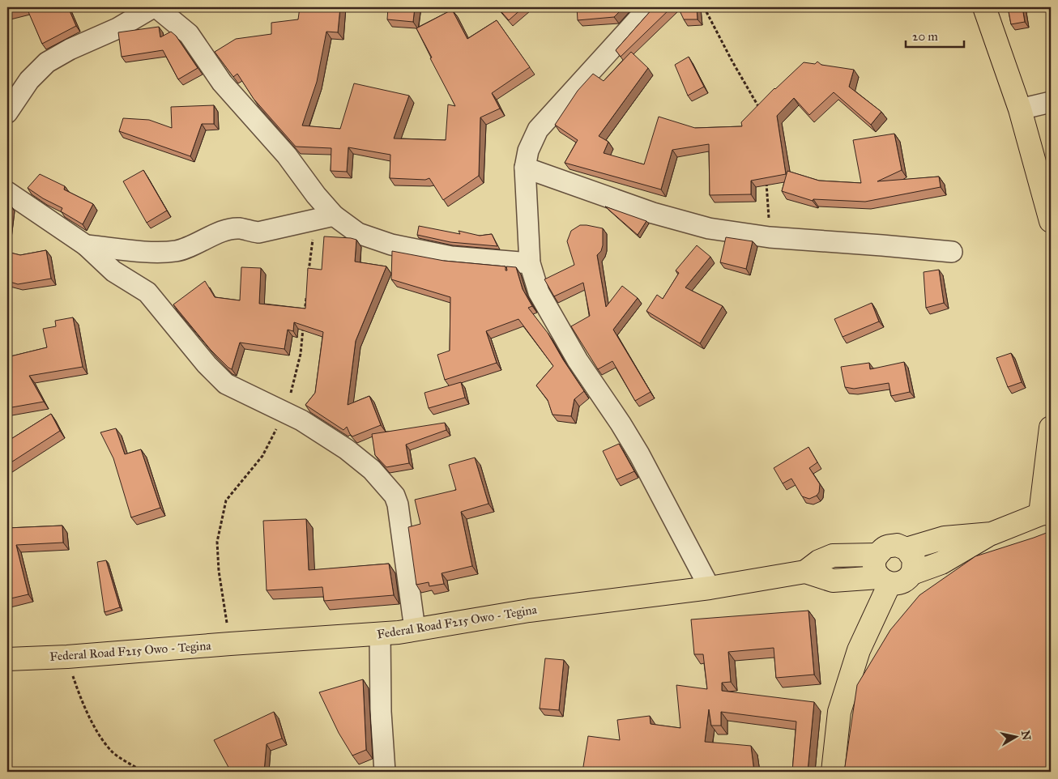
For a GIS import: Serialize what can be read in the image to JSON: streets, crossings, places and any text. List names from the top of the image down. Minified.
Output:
{"streets":{"main road":["Federal Road F215 Owo - Tegina"]},"scale_bar":"20 m","north":"right"}
